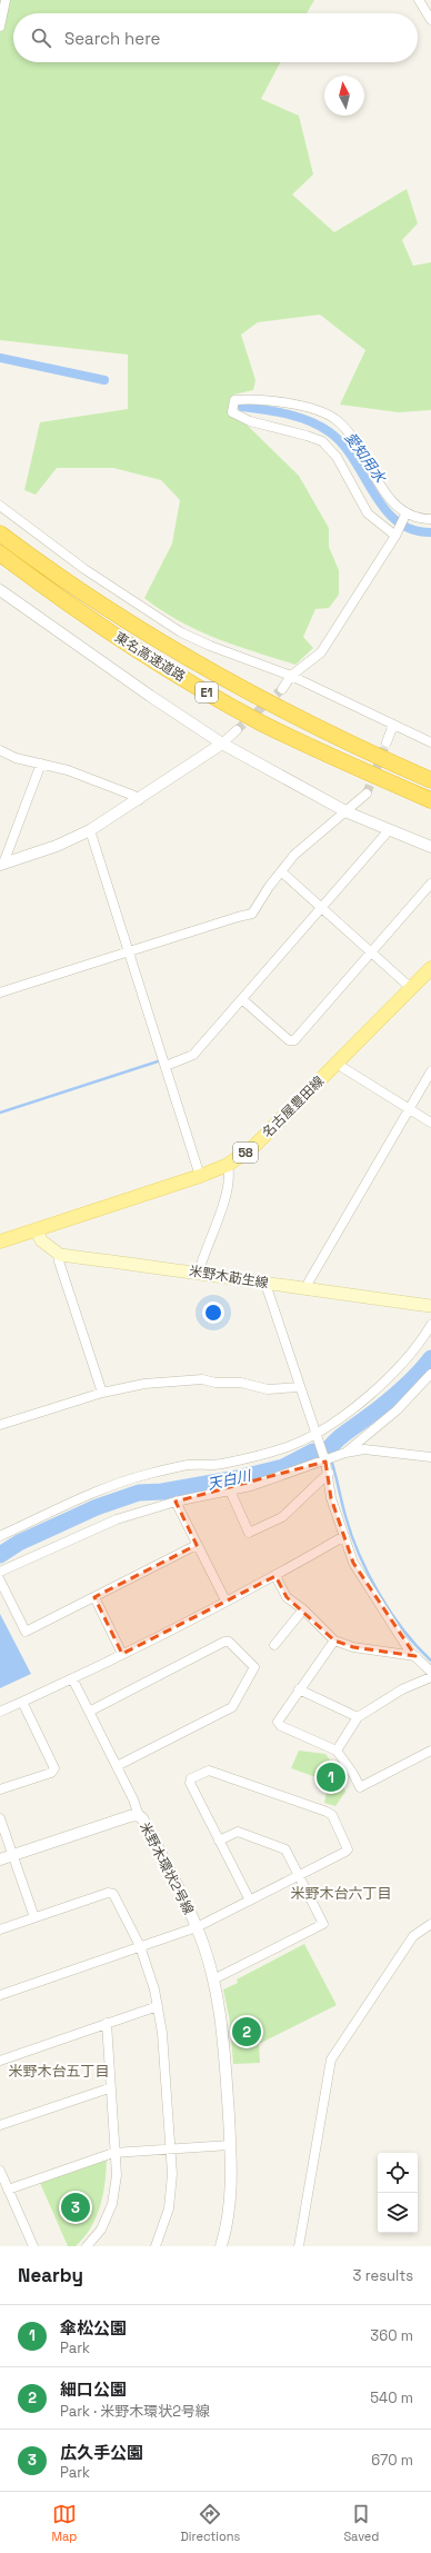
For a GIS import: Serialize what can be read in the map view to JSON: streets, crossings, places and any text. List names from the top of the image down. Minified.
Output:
{"streets":{"highway":["東名高速道路","E1"],"main road":["名古屋豊田線","58","米野木莇生線"],"street":["米野木環状2号線"]},"districts":["米野木台六丁目","米野木台五丁目"],"water":["愛知用水","天白川"],"north":"top","page":{"search":"Search here","pins":["1","2","3"],"heading":["Nearby","3 results"],"list":[{"mark":"1","name":"傘松公園","note":"Park","value":"360 m"},{"mark":"2","name":"細口公園","note":"Park · 米野木環状2号線","value":"540 m"},{"mark":"3","name":"広久手公園","note":"Park","value":"670 m"}],"nav":["Map","Directions","Saved"]}}
